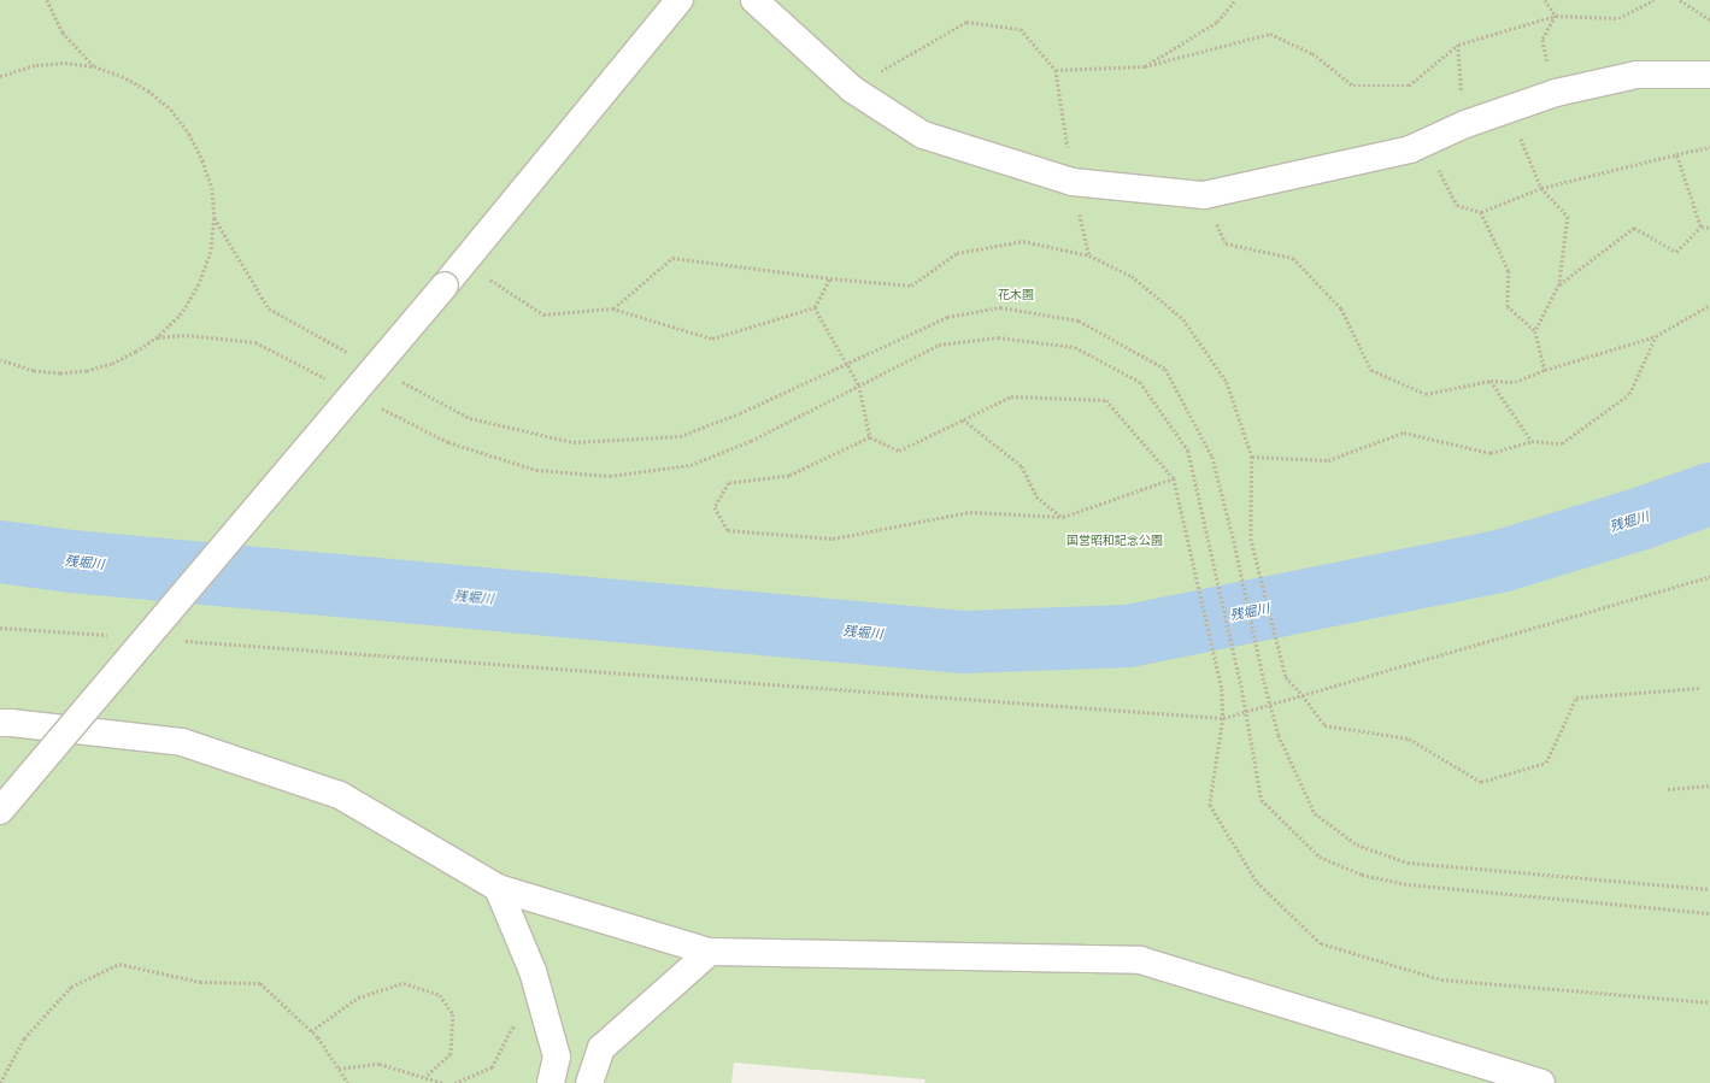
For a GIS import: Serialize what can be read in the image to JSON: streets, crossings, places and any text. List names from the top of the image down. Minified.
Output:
{"water":["残堀川"],"parks":["花木園","国営昭和記念公園"]}
